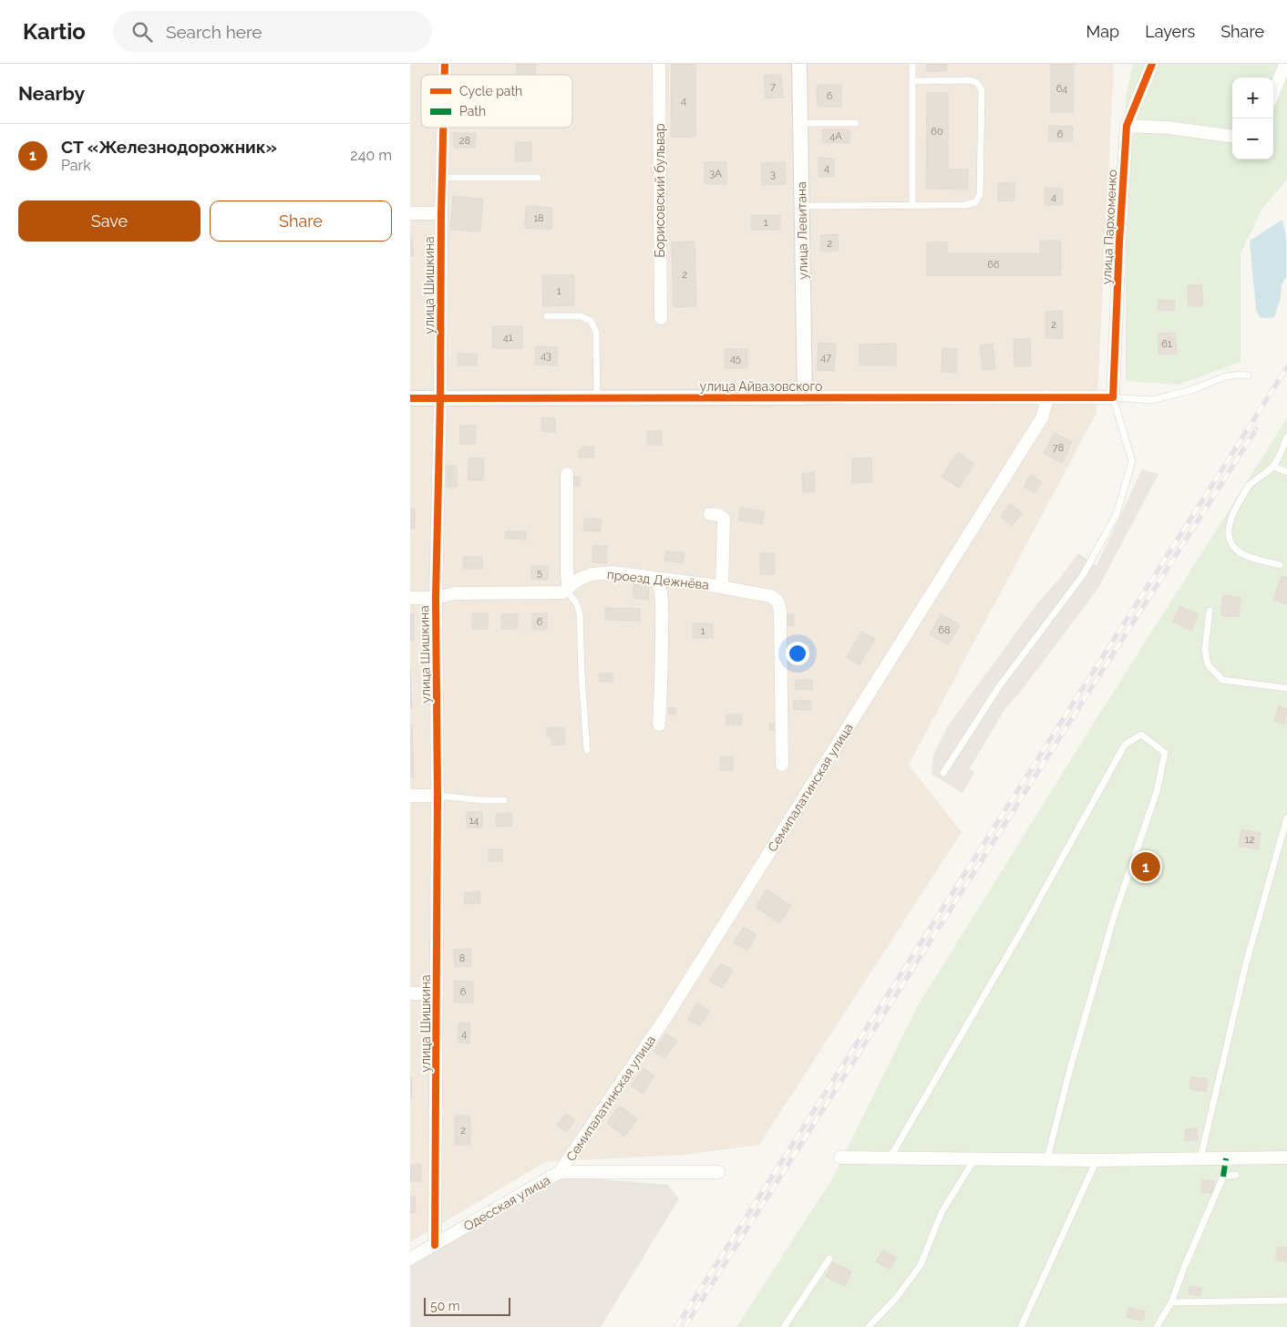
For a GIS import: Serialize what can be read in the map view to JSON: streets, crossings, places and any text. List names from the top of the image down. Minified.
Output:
{"streets":{"street":["Борисовский бульвар","улица Пархоменко","улица Левитана","улица Шишкина","улица Айвазовского","проезд Дежнёва","Семипалатинская улица","Одесская улица"]},"crossings":[["улица Пархоменко","улица Айвазовского"],["улица Левитана","улица Айвазовского"],["улица Шишкина","улица Айвазовского"],["улица Шишкина","проезд Дежнёва"],["улица Шишкина","Одесская улица"],["улица Айвазовского","Семипалатинская улица"],["Семипалатинская улица","Одесская улица"]],"house_numbers":["7","64","6","4","60","6","4А","28","4","3А","3","4","18","1","2","66","2","1","2","41","61","43","47","45","78","5","6","68","1","14","12","8","6","4","2"],"legend":["Cycle path","Path"],"scale_bar":"50 m","page":{"header":"Kartio","search":"Search here","nav":["Map","Layers","Share"],"heading":"Nearby","map_buttons":["+","−"],"list":[{"mark":"1","name":"СТ «Железнодорожник»","note":"Park","value":"240 m"}],"buttons":["Save","Share"],"pins":"1","scale":"50 m"}}
